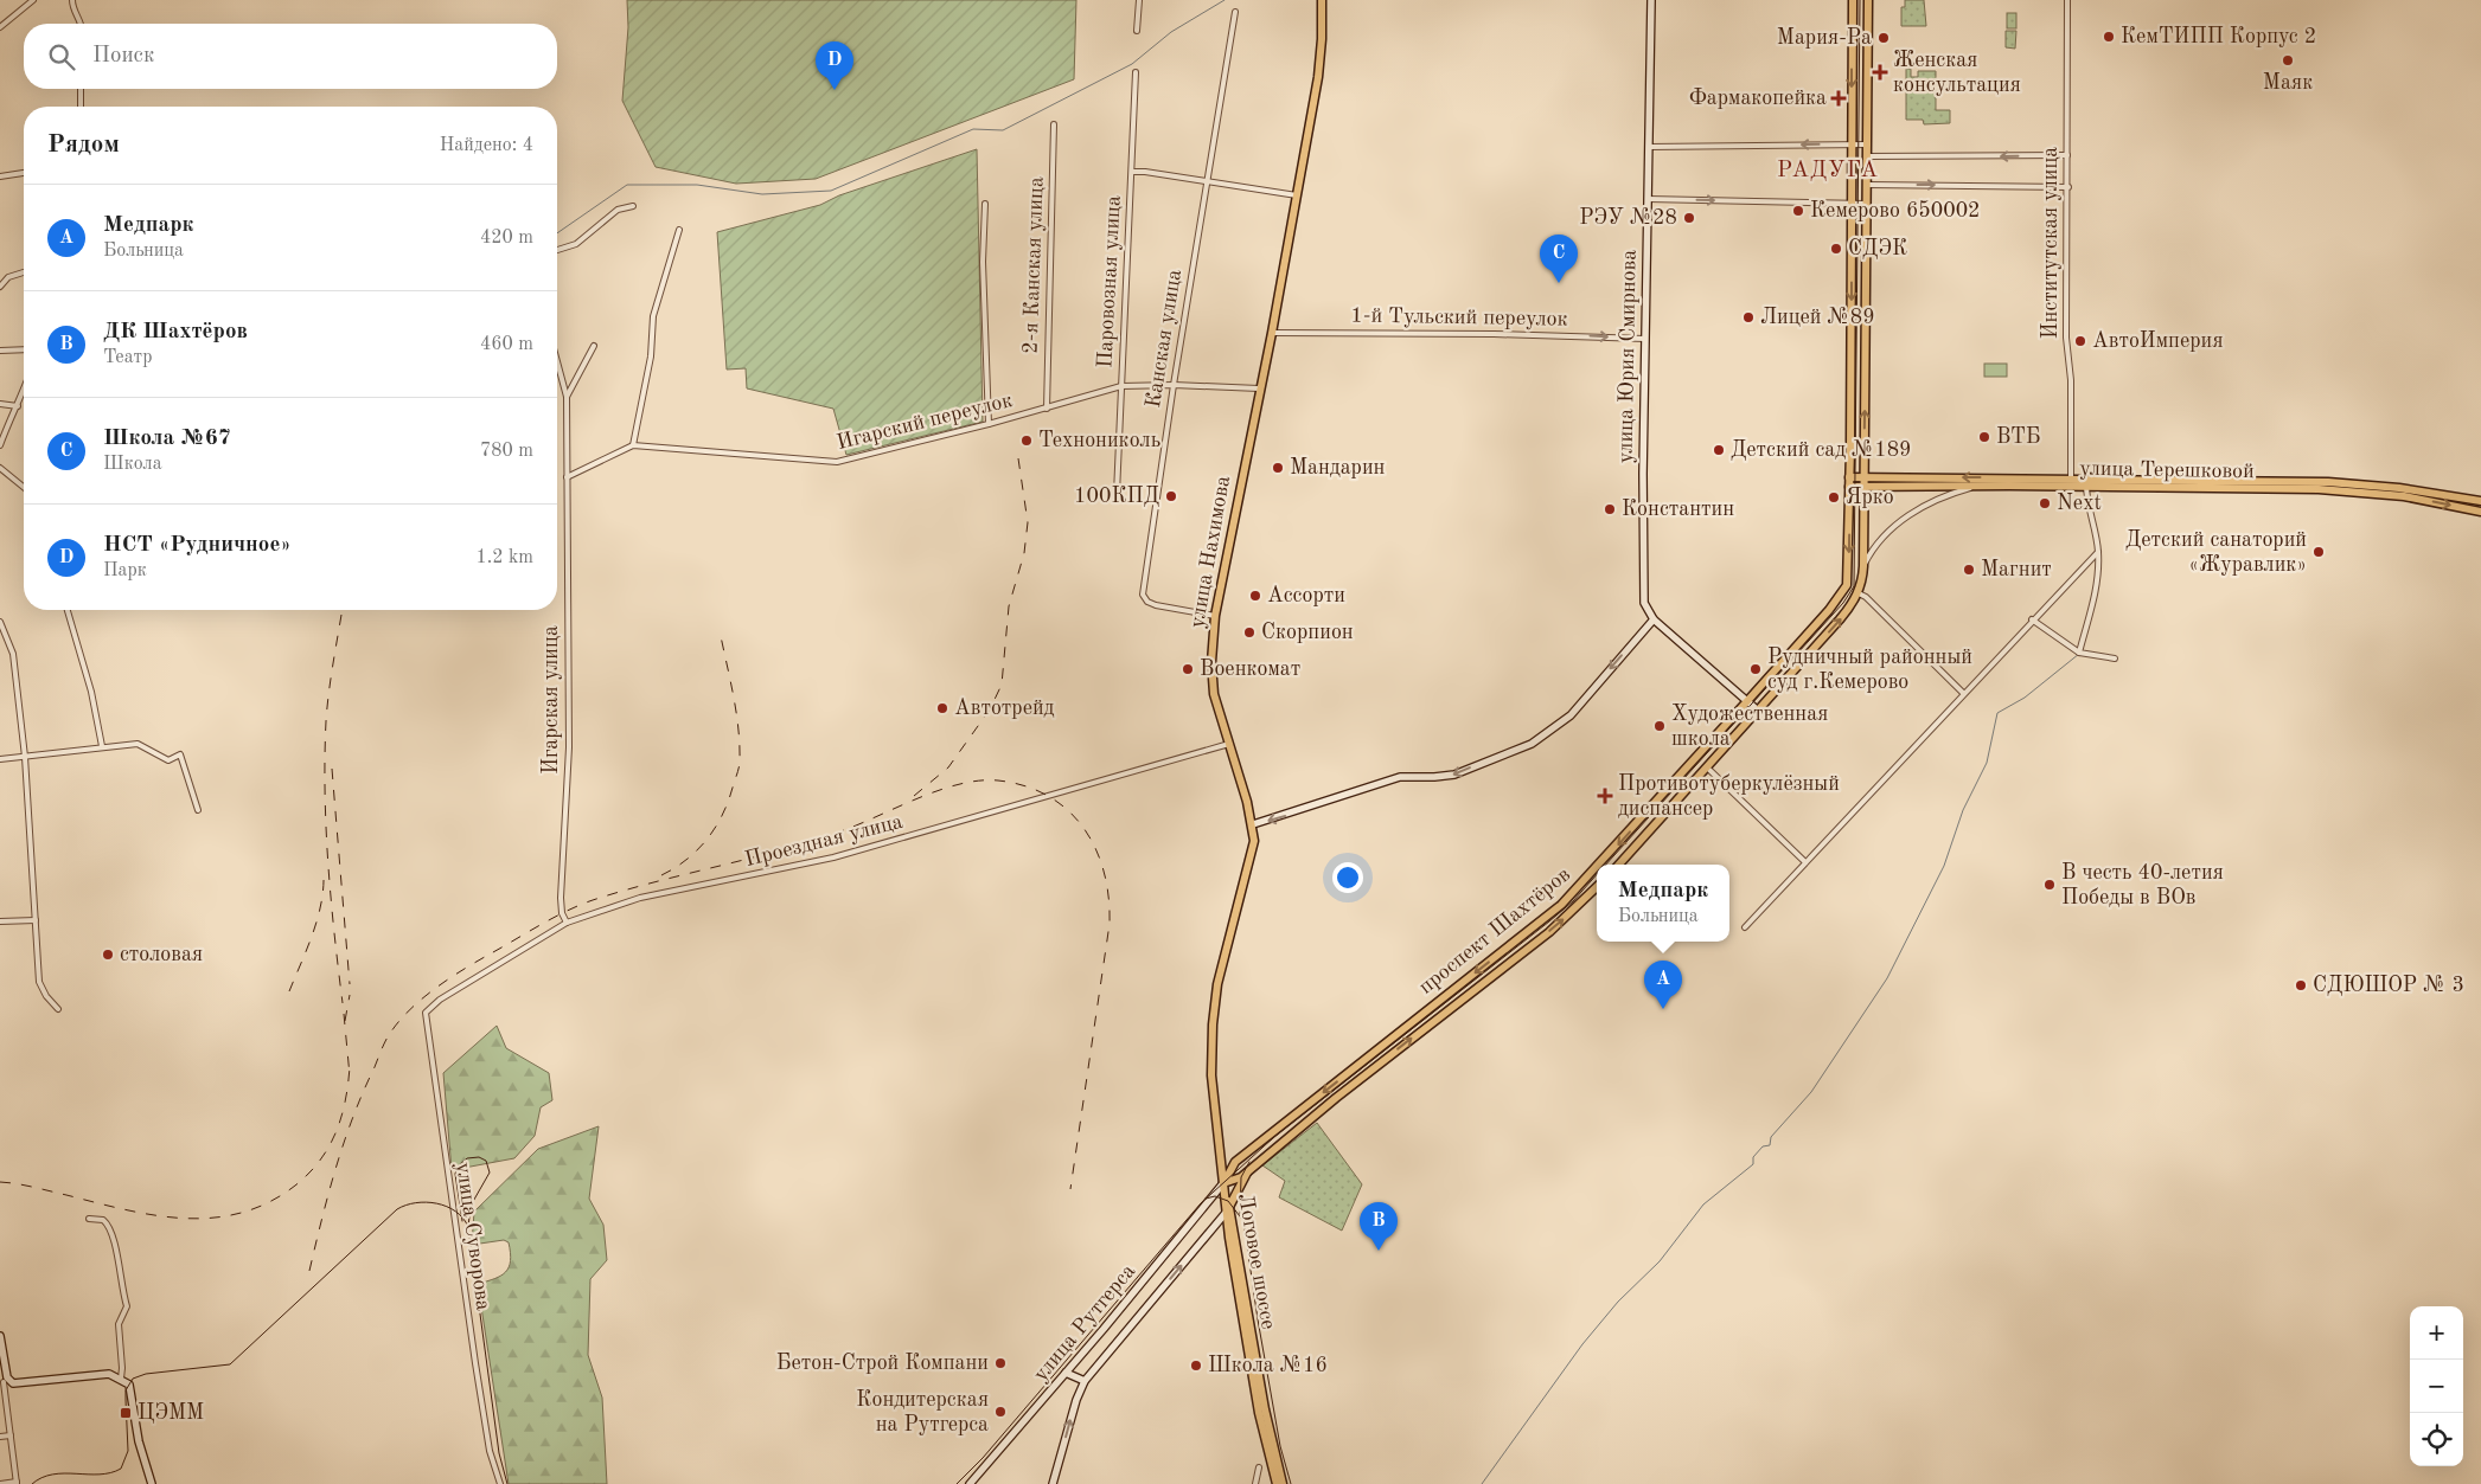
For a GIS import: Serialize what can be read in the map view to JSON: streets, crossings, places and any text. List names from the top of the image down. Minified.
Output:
{"streets":{"main road":["улица Терешковой","улица Нахимова","проспект Шахтёров","Логовое шоссе"],"street":["Институтская улица","2-я Канская улица","Паровозная улица","1-й Тульский переулок","Канская улица","улица Юрия Смирнова","Игарский переулок","Игарская улица","Проездная улица","улица Суворова","улица Рутгерса"]},"crossings":[["Институтская улица","улица Терешковой"],["2-я Канская улица","Игарский переулок"],["Паровозная улица","Игарский переулок"],["1-й Тульский переулок","улица Юрия Смирнова"],["1-й Тульский переулок","улица Нахимова"],["Канская улица","Игарский переулок"],["Канская улица","улица Нахимова"],["Игарский переулок","улица Нахимова"],["улица Терешковой","проспект Шахтёров"],["улица Нахимова","Проездная улица"],["улица Нахимова","проспект Шахтёров"],["улица Нахимова","Логовое шоссе"],["улица Нахимова","улица Рутгерса"],["Игарская улица","Проездная улица"],["Проездная улица","улица Суворова"],["проспект Шахтёров","Логовое шоссе"],["проспект Шахтёров","улица Рутгерса"],["Логовое шоссе","улица Рутгерса"]],"one_way":["1-й Тульский переулок"],"districts":["РАДУГА"],"places":{"other":["КемТИПП Корпус 2","Мария-Ра","Маяк","Кемерово 650002","РЭУ №28","СДЭК","Лицей №89","АвтоИмперия","ВТБ","Технониколь","Детский сад №189","Мандарин","100КПД","Ярко","Next","Константин","Детский санаторий «Журавлик»","Магнит","Ассорти","Скорпион","Военкомат","Рудничный районный суд г.Кемерово","Автотрейд","Художественная школа","В честь 40-летия Победы в ВОв","столовая","СДЮШОР № 3","Бетон-Строй Компани","Школа №16","Кондитерская на Рутгерса"],"health":["Женская консультация","Фармакопейка","Противотуберкулёзный диспансер"],"transit":["ЦЭММ"]},"page":{"search":"Поиск","pins":["D","C","A","B"],"heading":["Рядом","Найдено: 4"],"list":[{"mark":"A","name":"Медпарк","note":"Больница","value":"420 m"},{"mark":"B","name":"ДК Шахтёров","note":"Театр","value":"460 m"},{"mark":"C","name":"Школа №67","note":"Школа","value":"780 m"},{"mark":"D","name":"НСТ «Рудничное»","note":"Парк","value":"1.2 km"}],"popup":["Медпарк","Больница"],"map_buttons":["+","−"]}}
